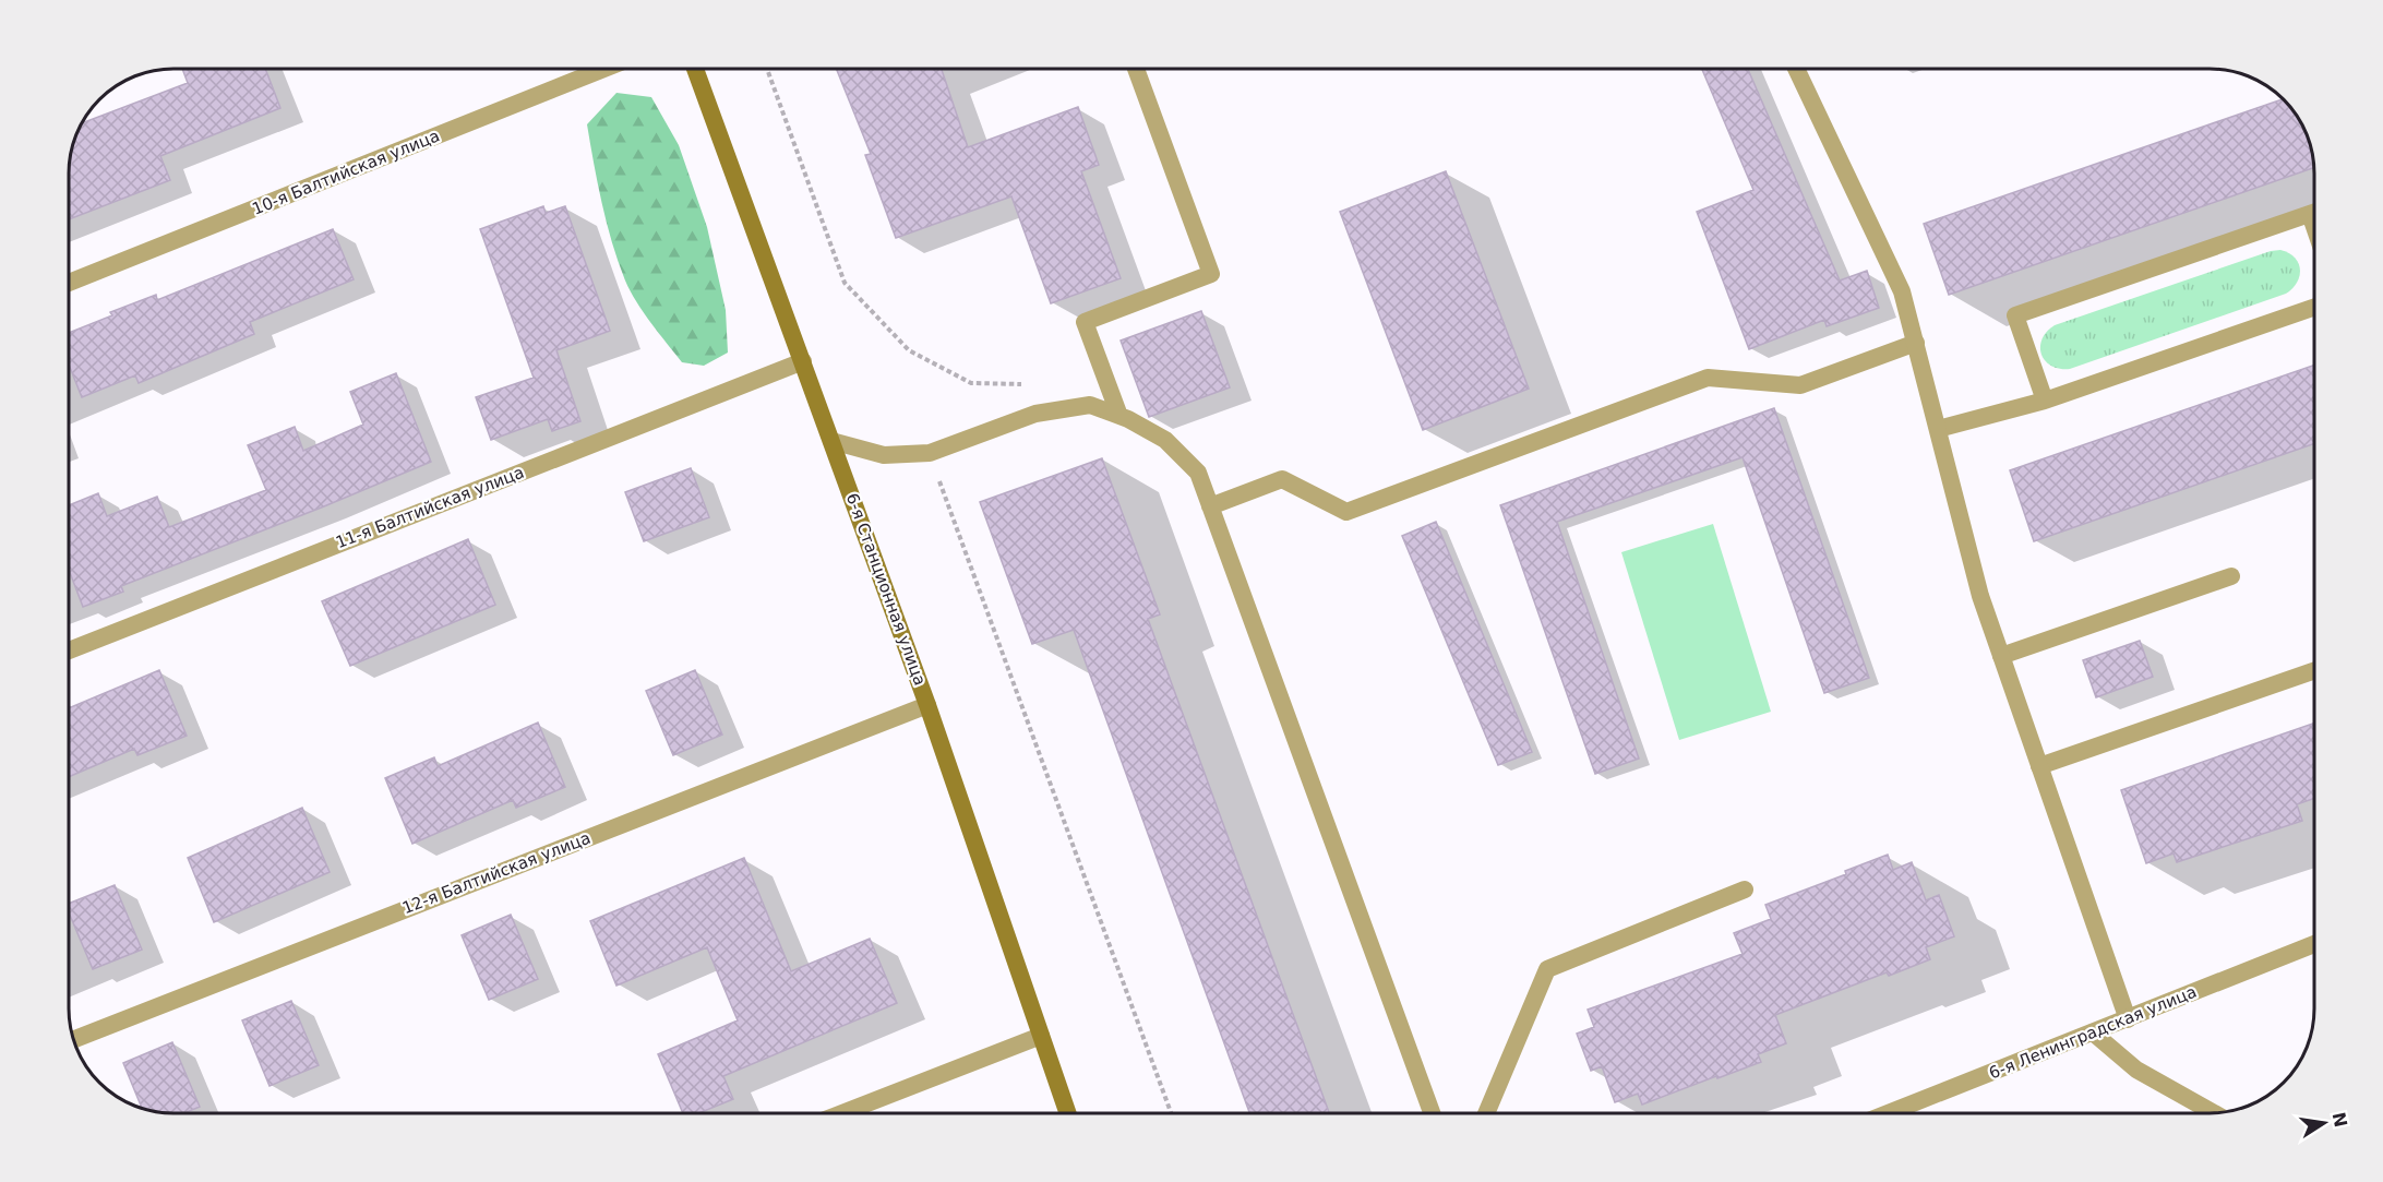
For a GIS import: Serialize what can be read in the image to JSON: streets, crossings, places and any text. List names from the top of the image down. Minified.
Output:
{"streets":{"main road":["6-я Станционная улица"],"street":["10-я Балтийская улица","11-я Балтийская улица","12-я Балтийская улица","6-я Ленинградская улица"]},"crossings":[["11-я Балтийская улица","6-я Станционная улица"],["6-я Станционная улица","12-я Балтийская улица"]],"north":"right"}
